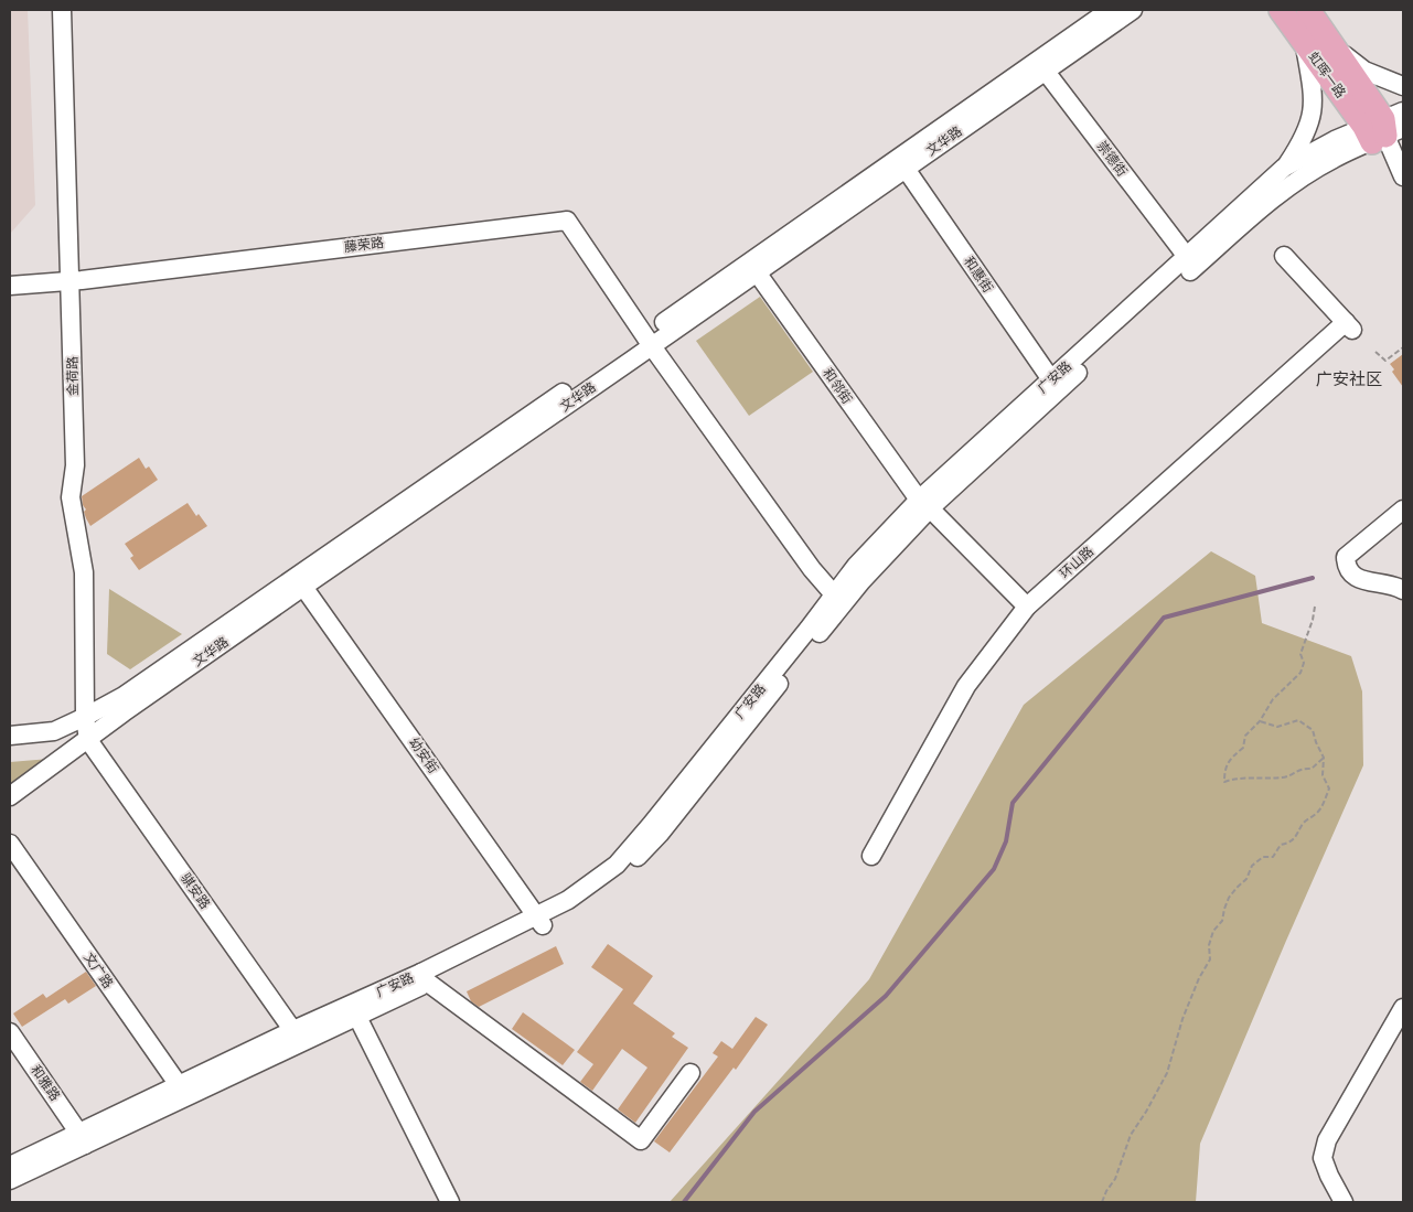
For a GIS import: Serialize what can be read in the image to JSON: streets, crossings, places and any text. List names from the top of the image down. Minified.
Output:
{"streets":{"main road":["虹晖一路"],"street":["文华路","崇德街","藤荣路","和惠街","金荷路","广安路","和邻街","环山路","幼安街","骐安路","文广路","和雅路"]},"crossings":[["虹晖一路","广安路"],["文华路","崇德街"],["文华路","藤荣路"],["文华路","和惠街"],["文华路","金荷路"],["文华路","和邻街"],["文华路","幼安街"],["文华路","骐安路"],["崇德街","广安路"],["藤荣路","金荷路"],["和惠街","广安路"],["金荷路","骐安路"],["广安路","和邻街"],["广安路","幼安街"],["广安路","骐安路"],["广安路","文广路"],["广安路","和雅路"],["和邻街","环山路"]],"districts":["广安社区"]}
